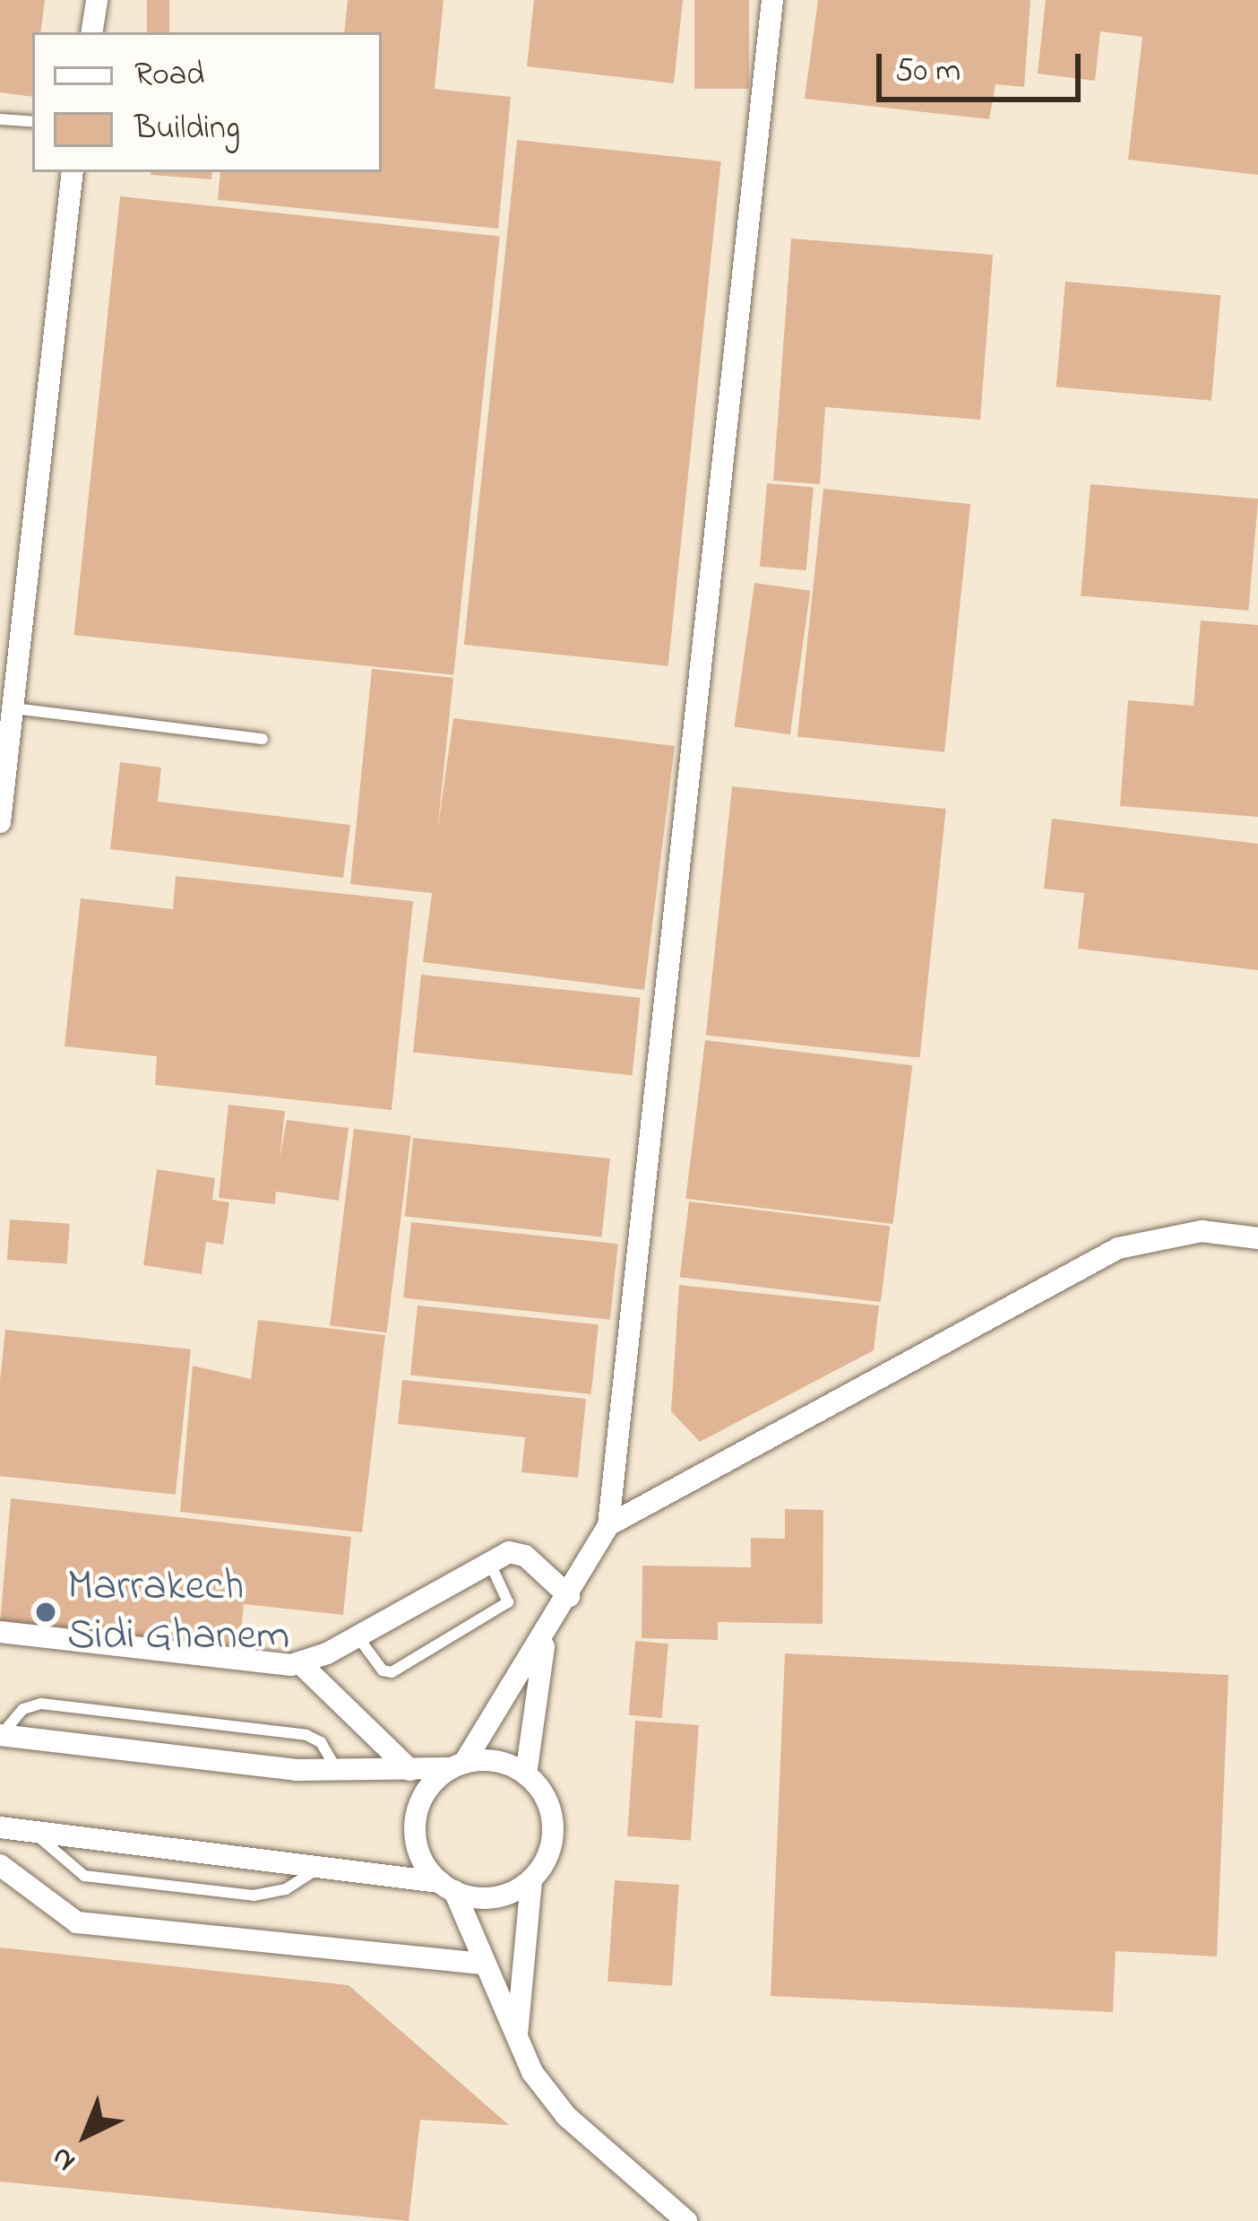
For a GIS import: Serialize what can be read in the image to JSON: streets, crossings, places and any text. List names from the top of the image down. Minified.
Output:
{"places":["Marrakech Sidi Ghanem"],"legend":["Road","Building"],"scale_bar":"50 m","north":"bottom left"}
